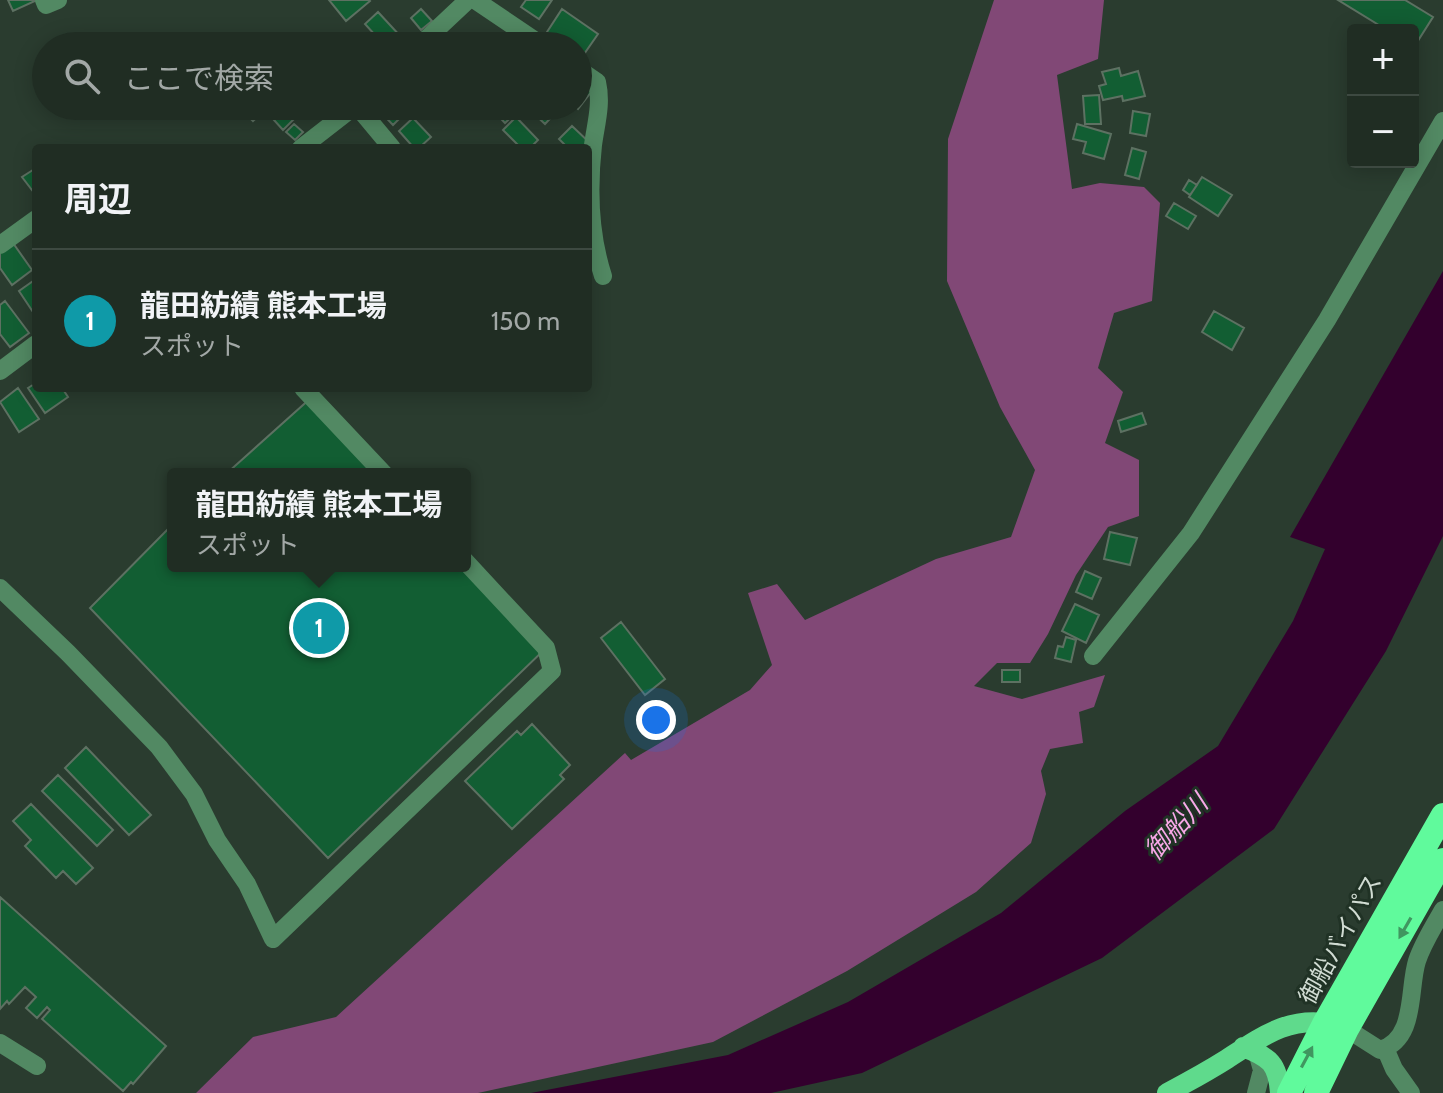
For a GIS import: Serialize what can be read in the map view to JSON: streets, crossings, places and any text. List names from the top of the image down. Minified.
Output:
{"streets":{"highway":["御船バイパス"]},"water":["御船川"],"page":{"map_buttons":["+","−"],"search":"ここで検索","heading":"周辺","list":[{"mark":"1","name":"龍田紡績 熊本工場","note":"スポット","value":"150 m"}],"popup":["龍田紡績 熊本工場","スポット"],"pins":"1"}}
